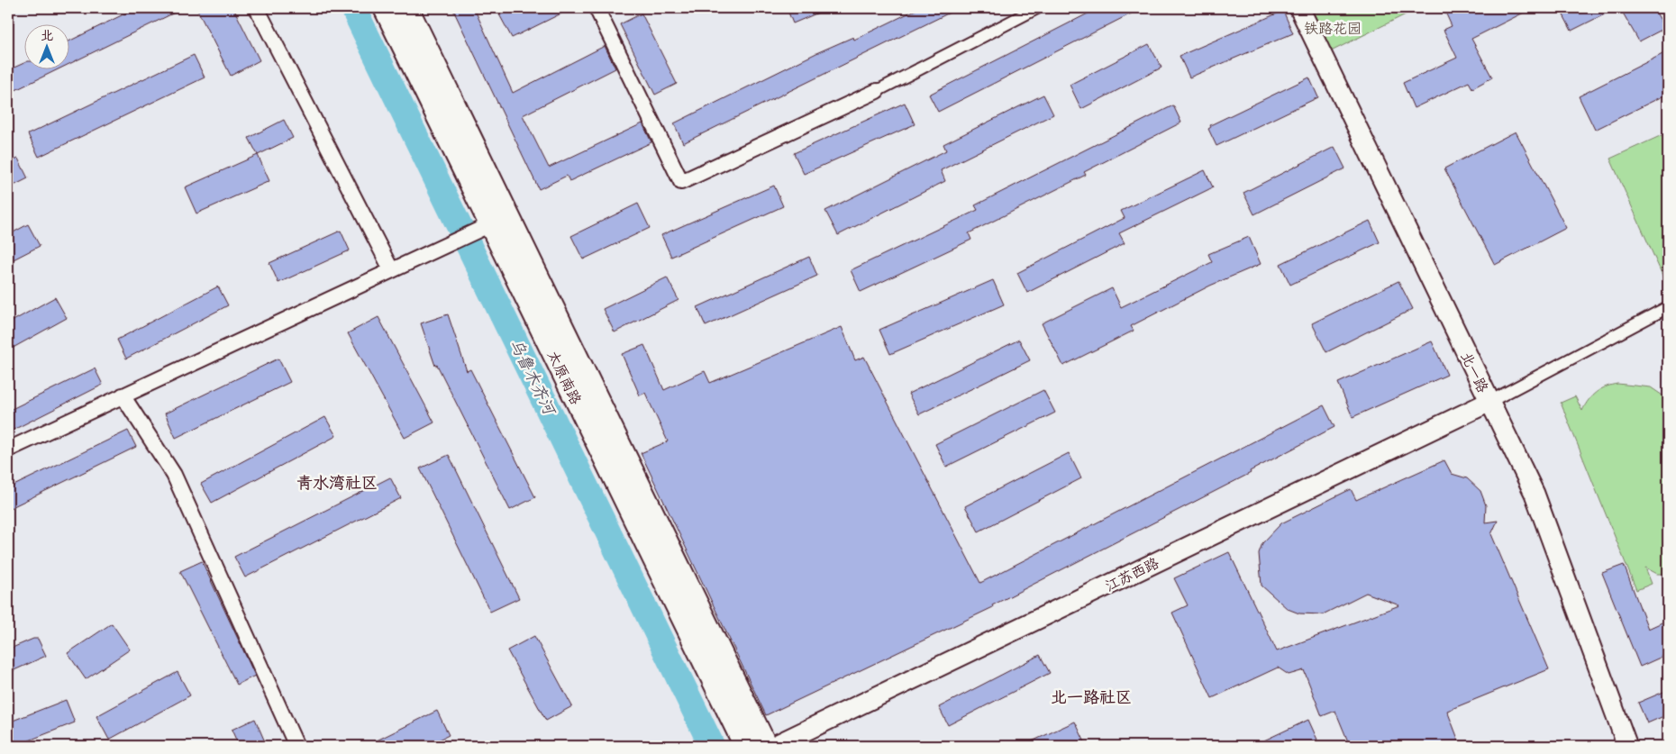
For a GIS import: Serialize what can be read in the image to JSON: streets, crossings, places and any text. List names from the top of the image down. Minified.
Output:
{"streets":{"main road":["太原南路"],"street":["北一路","江苏西路"]},"crossings":[["北一路","江苏西路"]],"districts":["青水湾社区","北一路社区"],"water":["乌鲁木齐河"],"parks":["铁路花园"],"north":"top"}
